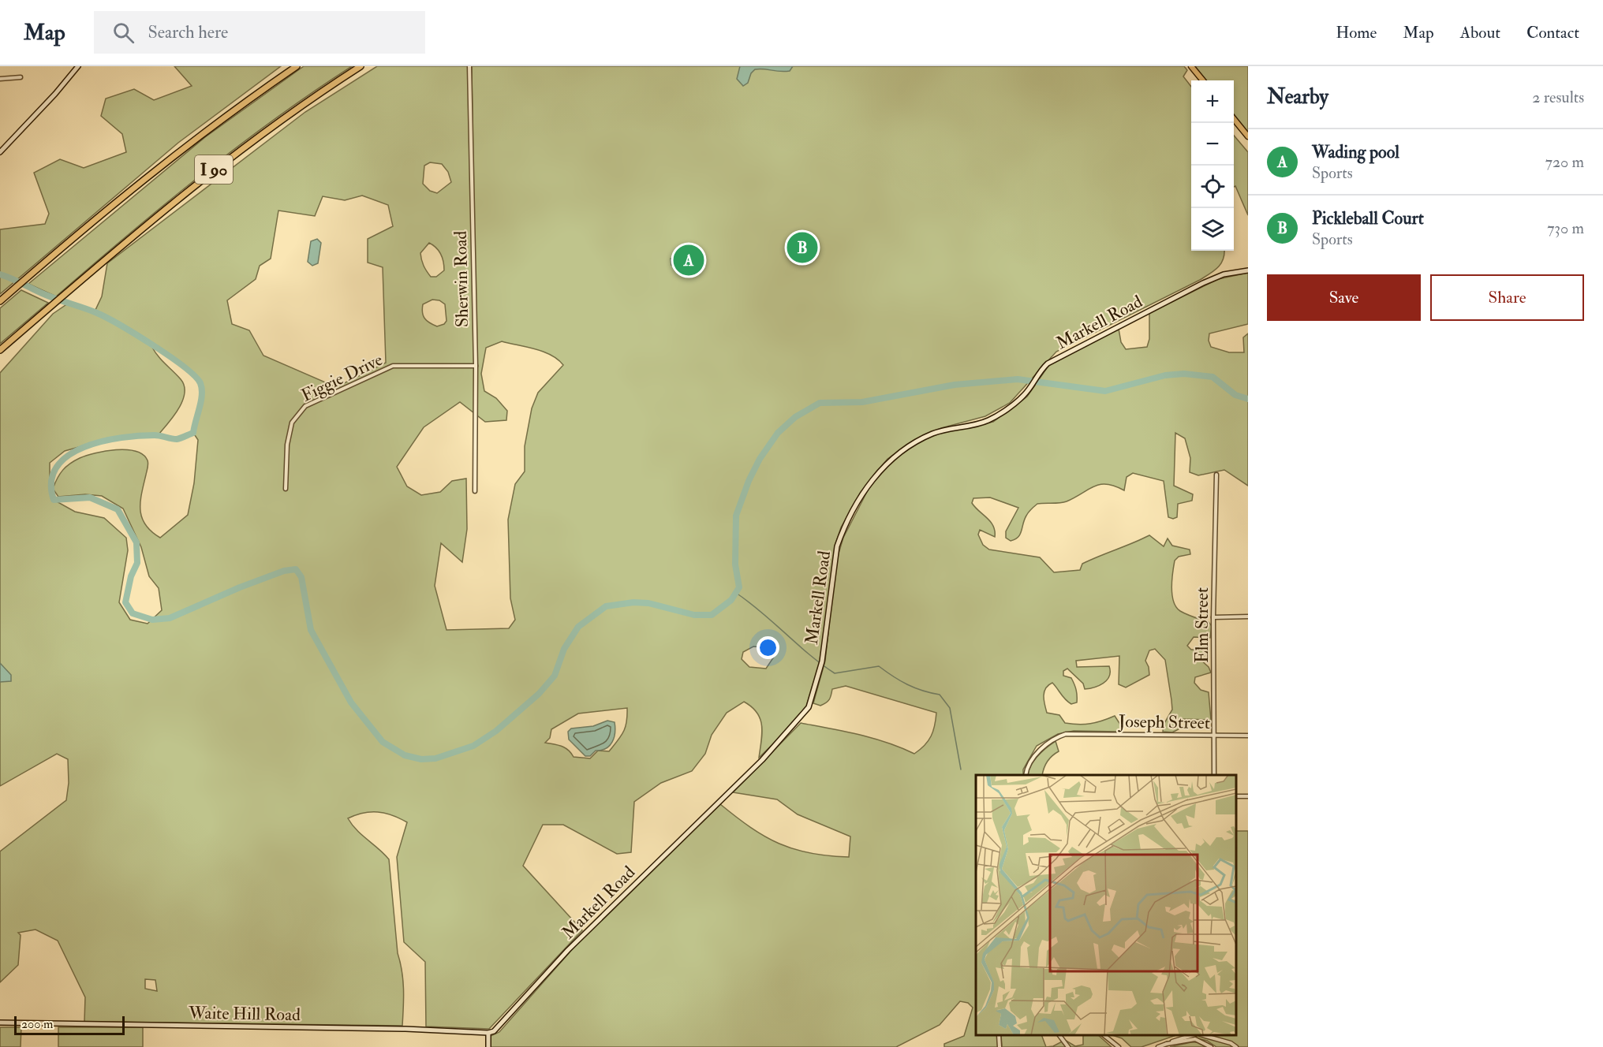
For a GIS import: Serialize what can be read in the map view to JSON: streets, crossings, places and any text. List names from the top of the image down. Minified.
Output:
{"streets":{"highway":["I 90"],"street":["Sherwin Road","Markell Road","Figgie Drive","Elm Street","Joseph Street","Waite Hill Road"]},"crossings":[["Sherwin Road","Figgie Drive"],["Markell Road","Waite Hill Road"],["Elm Street","Joseph Street"]],"scale_bar":"200 m","page":{"header":"Map","search":"Search here","nav":["Home","Map","About","Contact"],"heading":["Nearby","2 results"],"map_buttons":["+","−"],"list":[{"mark":"A","name":"Wading pool","note":"Sports","value":"720 m"},{"mark":"B","name":"Pickleball Court","note":"Sports","value":"730 m"}],"pins":["B","A"],"buttons":["Save","Share"],"scale":"200 m"}}
